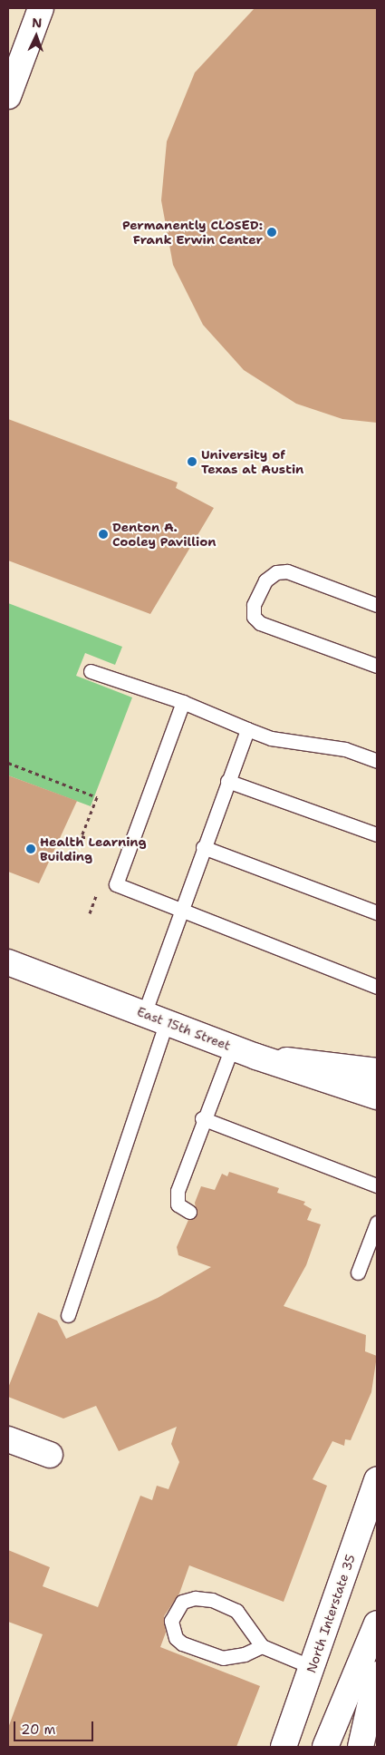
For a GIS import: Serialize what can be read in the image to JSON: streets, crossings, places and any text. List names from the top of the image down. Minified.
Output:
{"streets":{"main road":["East 15th Street","North Interstate 35"]},"places":["Permanently CLOSED: Frank Erwin Center","University of Texas at Austin","Denton A. Cooley Pavillion","Health Learning Building"],"scale_bar":"20 m","north":"top"}
